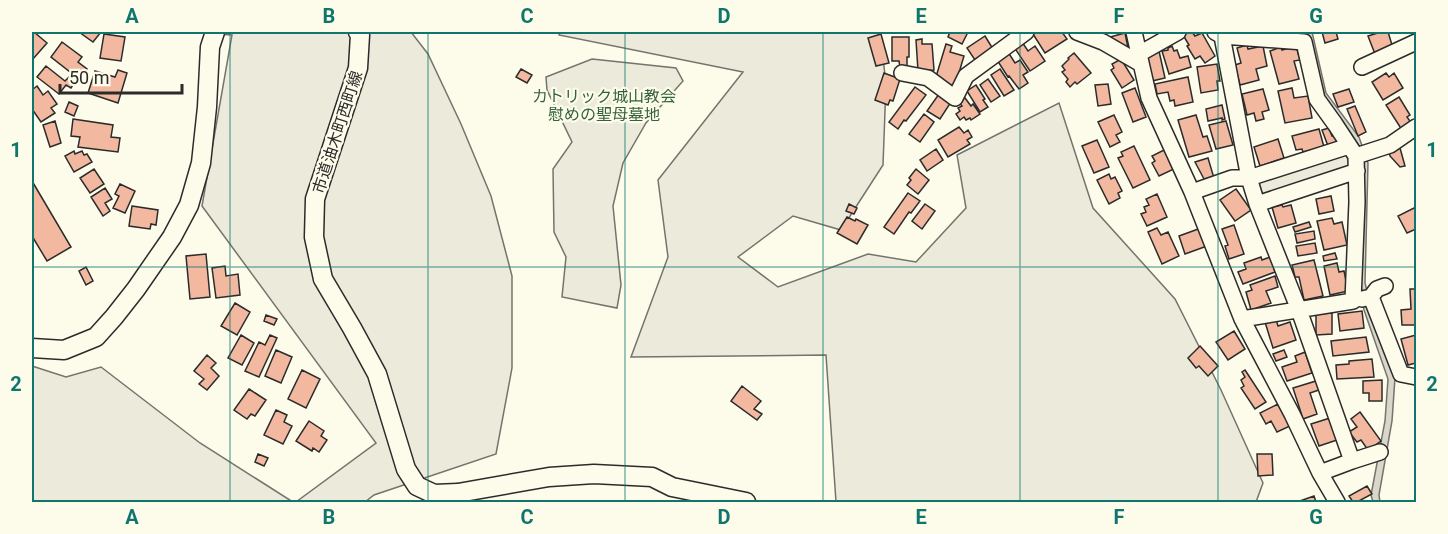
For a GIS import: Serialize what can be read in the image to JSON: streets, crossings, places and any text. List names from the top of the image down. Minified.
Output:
{"streets":{"street":["市道油木町西町線"]},"parks":["カトリック城山教会 慰めの聖母墓地"],"scale_bar":"50 m","grid":{"columns":["A","B","C","D","E","F","G"],"rows":["1","2"]}}
